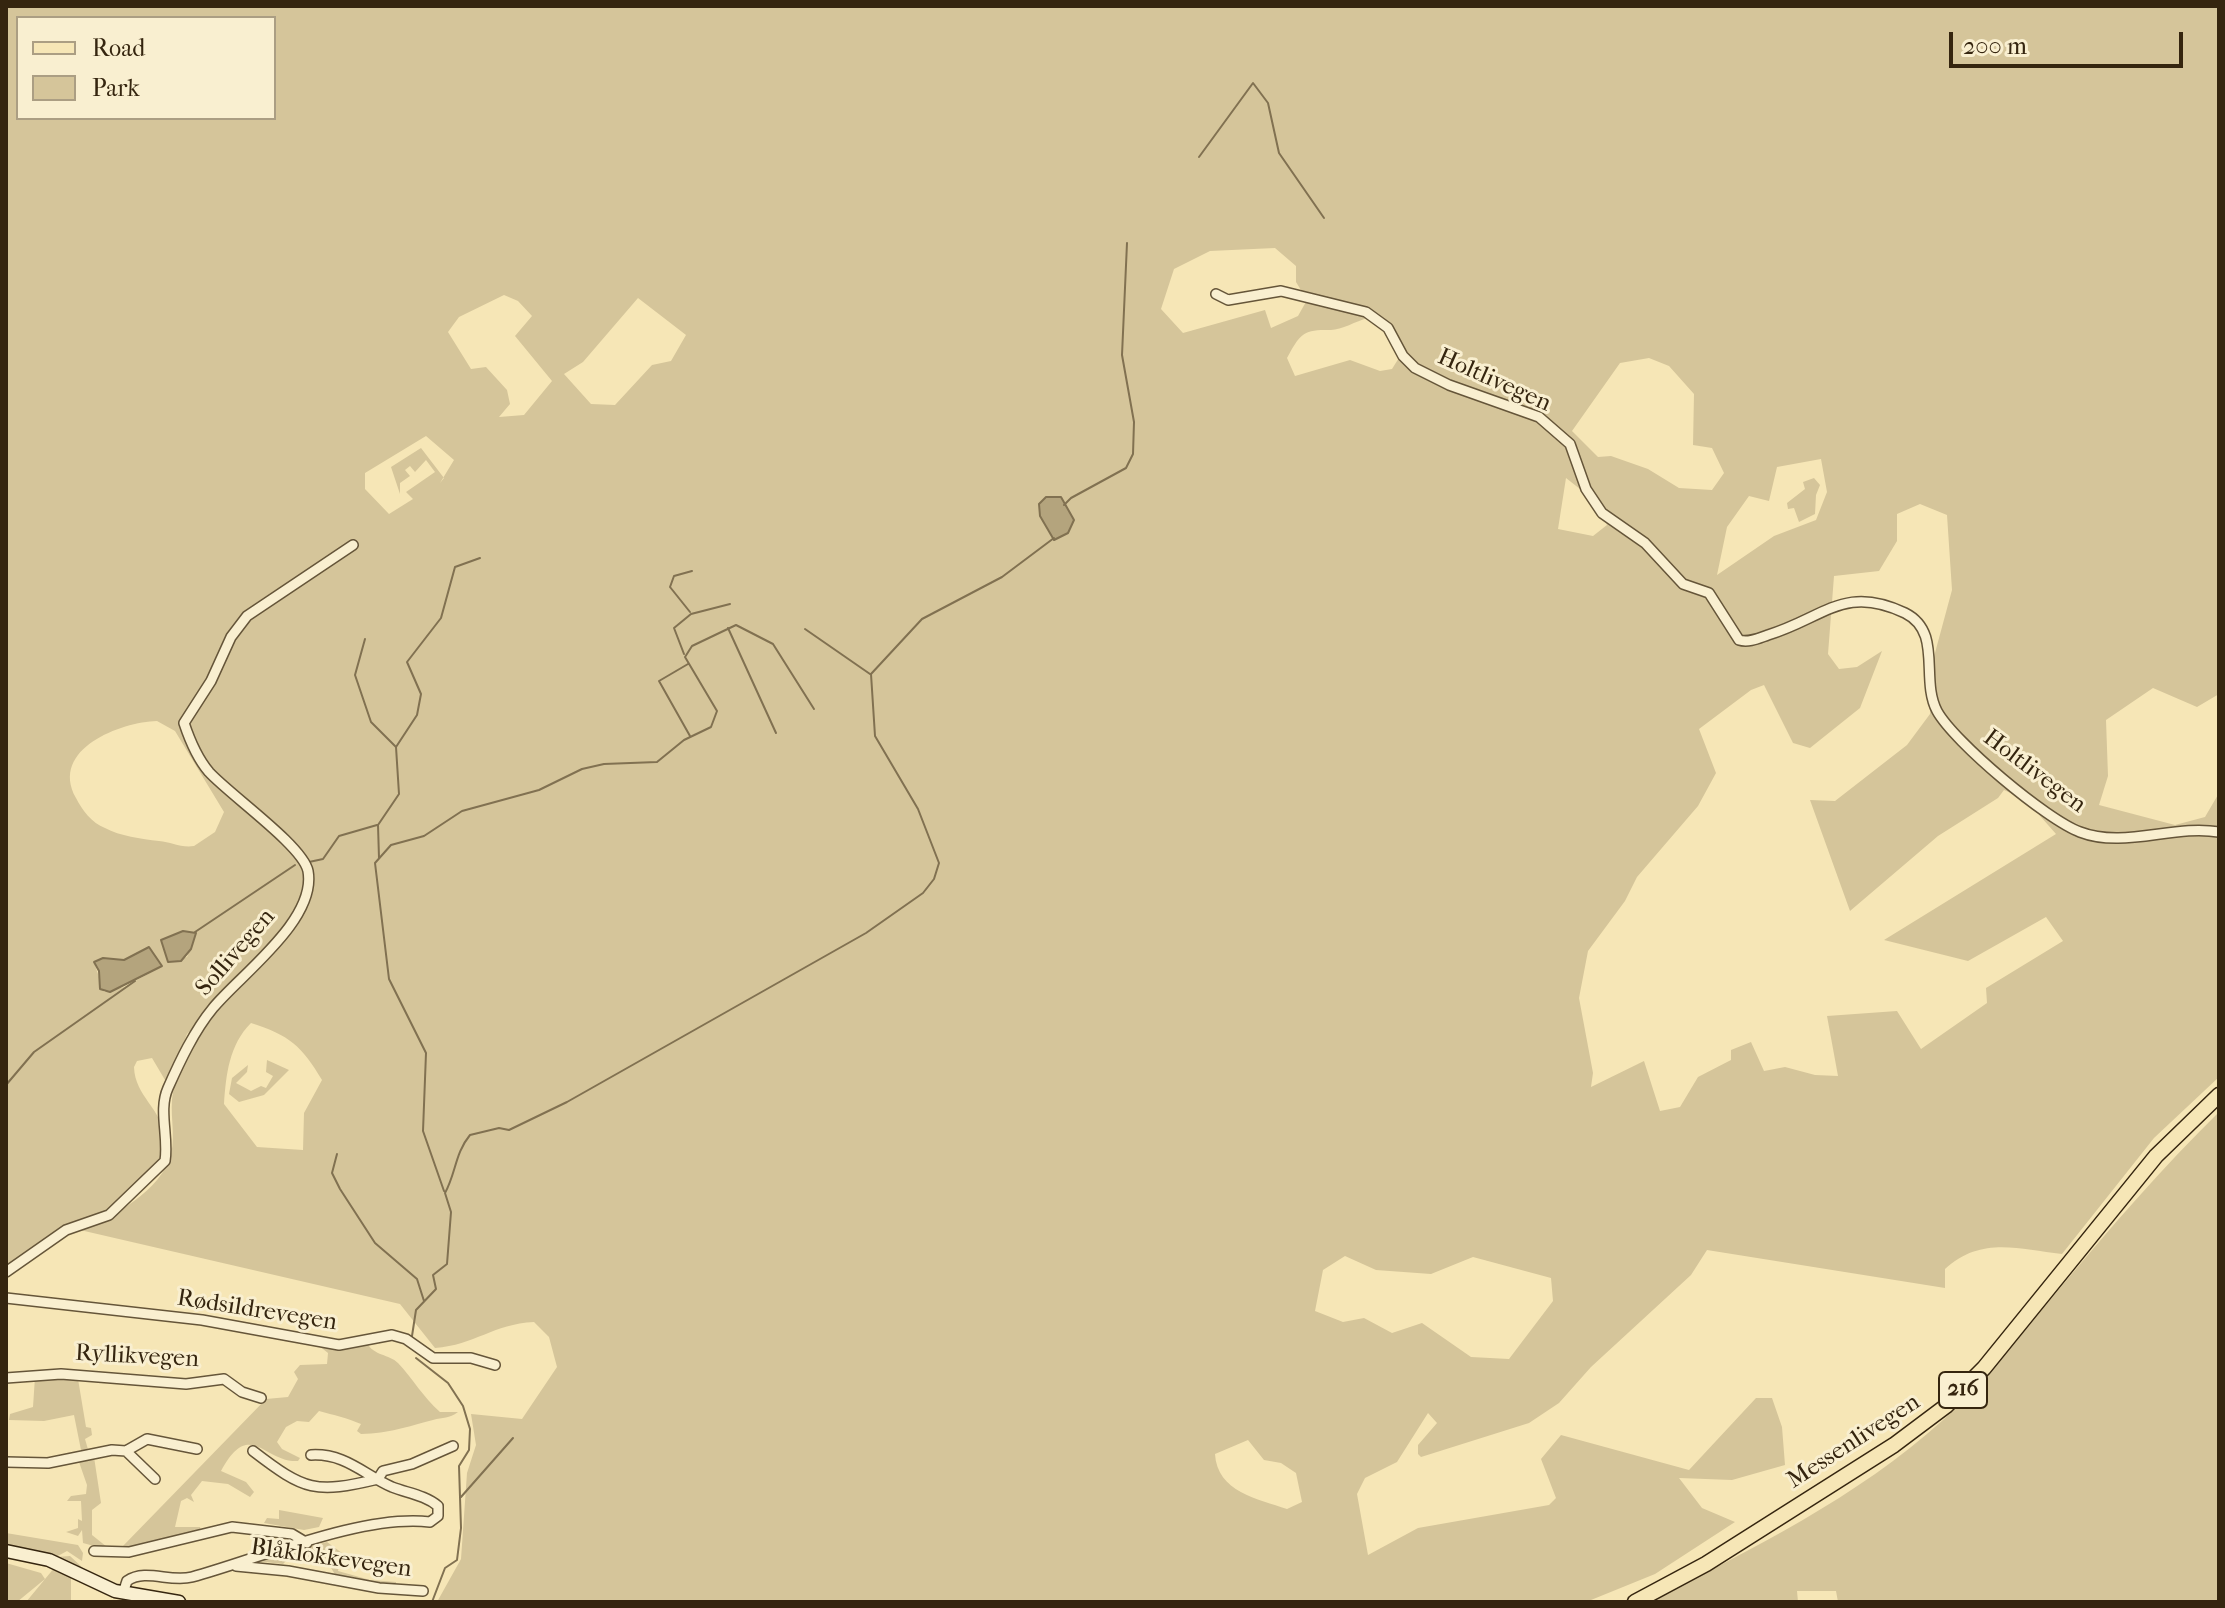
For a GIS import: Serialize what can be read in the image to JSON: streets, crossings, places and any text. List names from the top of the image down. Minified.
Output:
{"streets":{"main road":["216","Messenlivegen"],"street":["Holtlivegen","Sollivegen","Rødsildrevegen","Ryllikvegen","Blåklokkevegen"]},"legend":["Road","Park"],"scale_bar":"200 m"}
